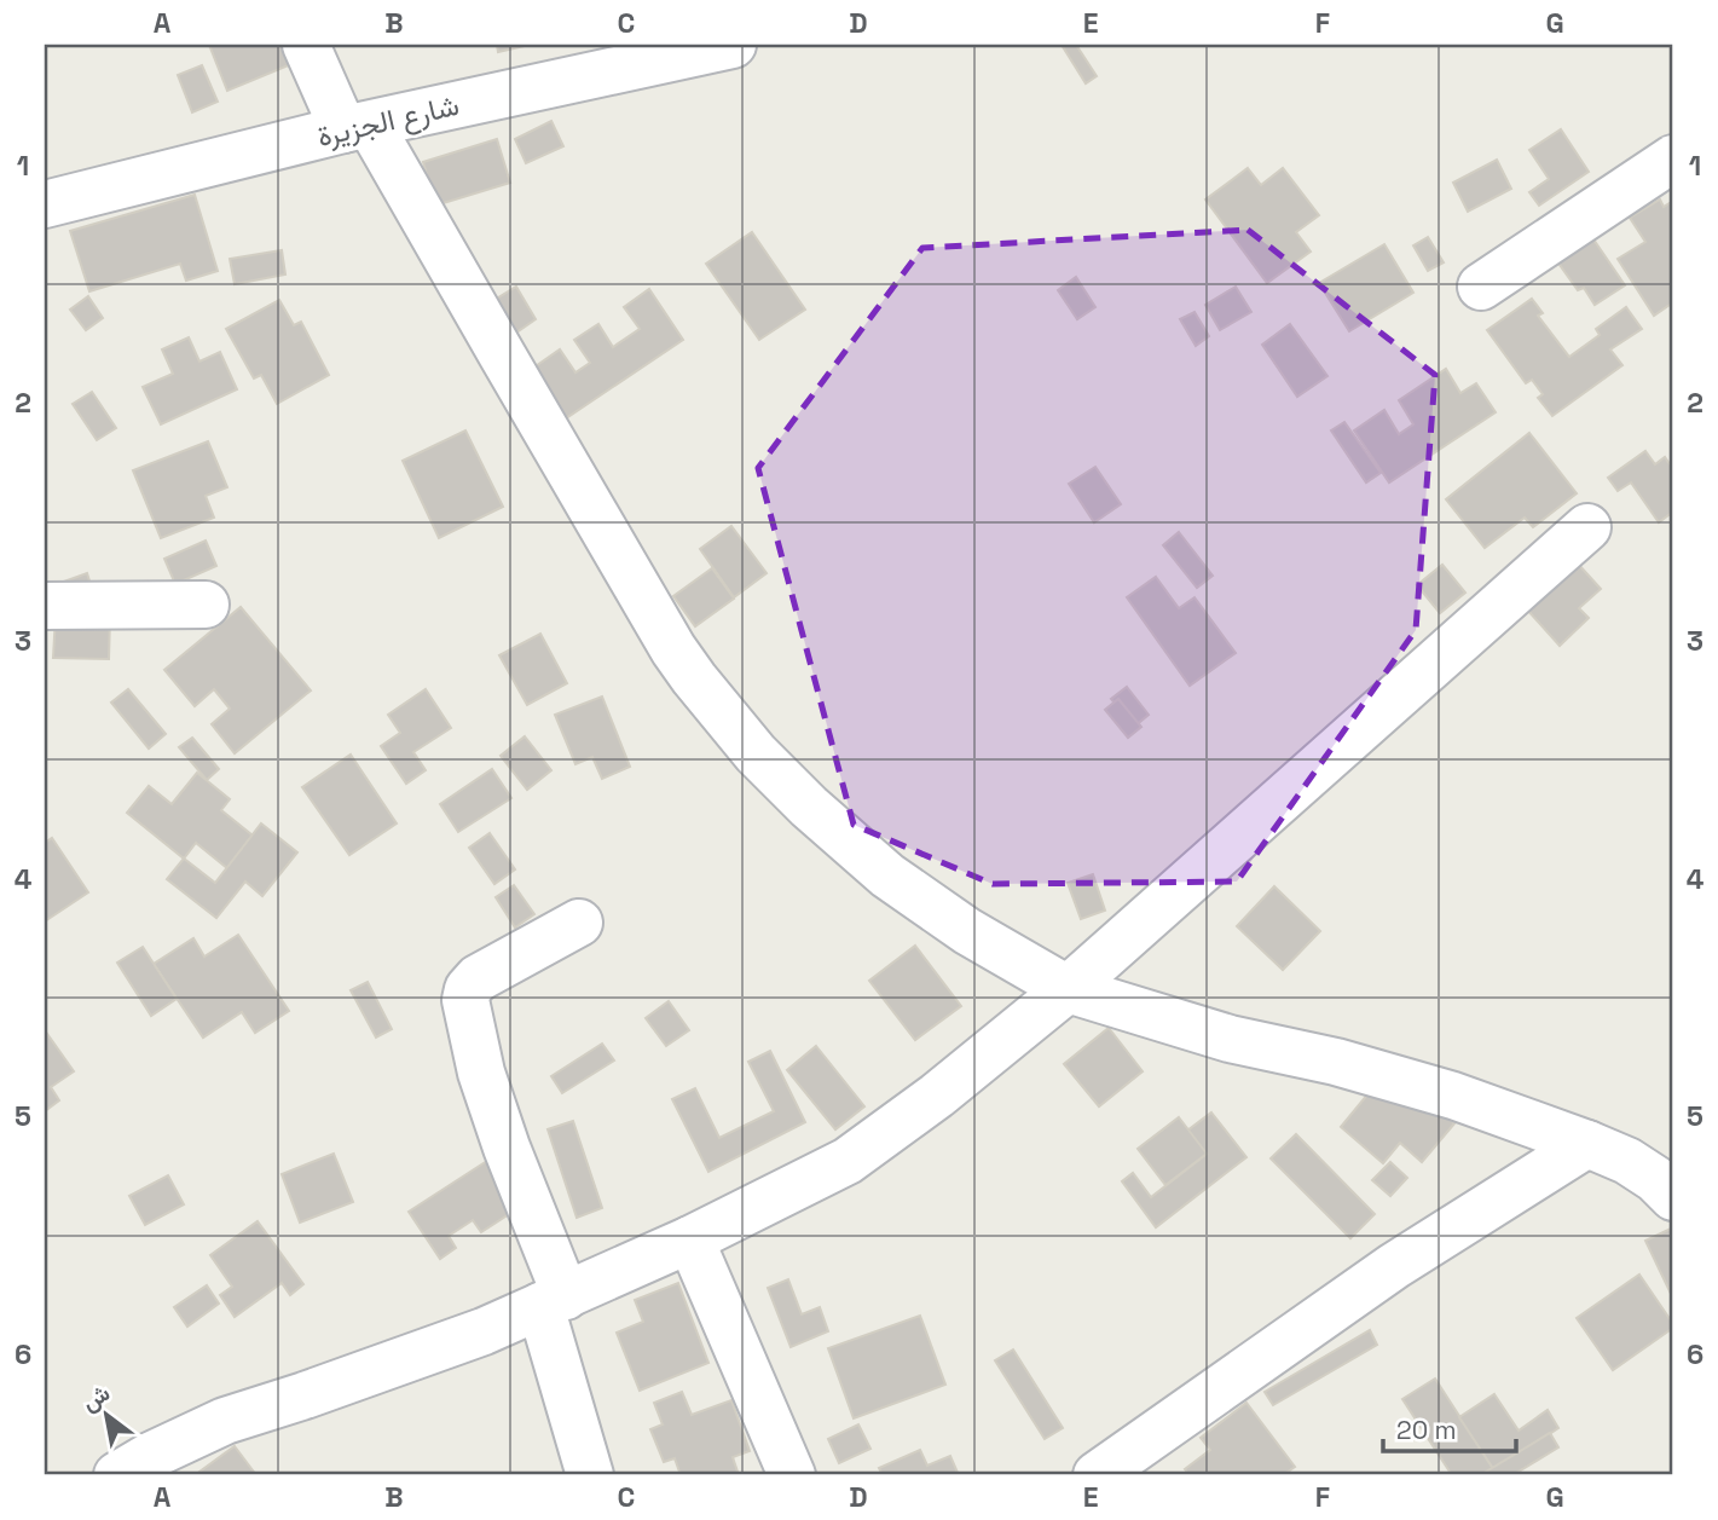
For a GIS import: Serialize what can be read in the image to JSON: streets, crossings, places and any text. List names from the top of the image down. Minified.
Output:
{"streets":{"street":["شارع الجزيرة"]},"scale_bar":"20 m","north":"top left","grid":{"columns":["A","B","C","D","E","F","G"],"rows":["1","2","3","4","5","6"]}}
